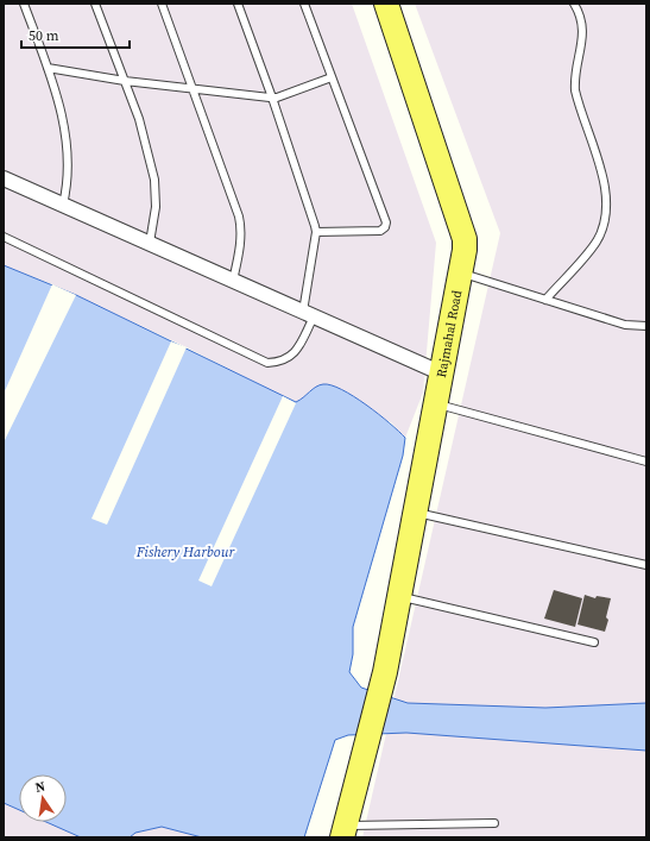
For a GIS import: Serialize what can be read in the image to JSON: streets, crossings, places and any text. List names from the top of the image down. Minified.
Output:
{"streets":{"main road":["Rajmahal Road"]},"water":["Fishery Harbour"],"scale_bar":"50 m","north":"top"}
